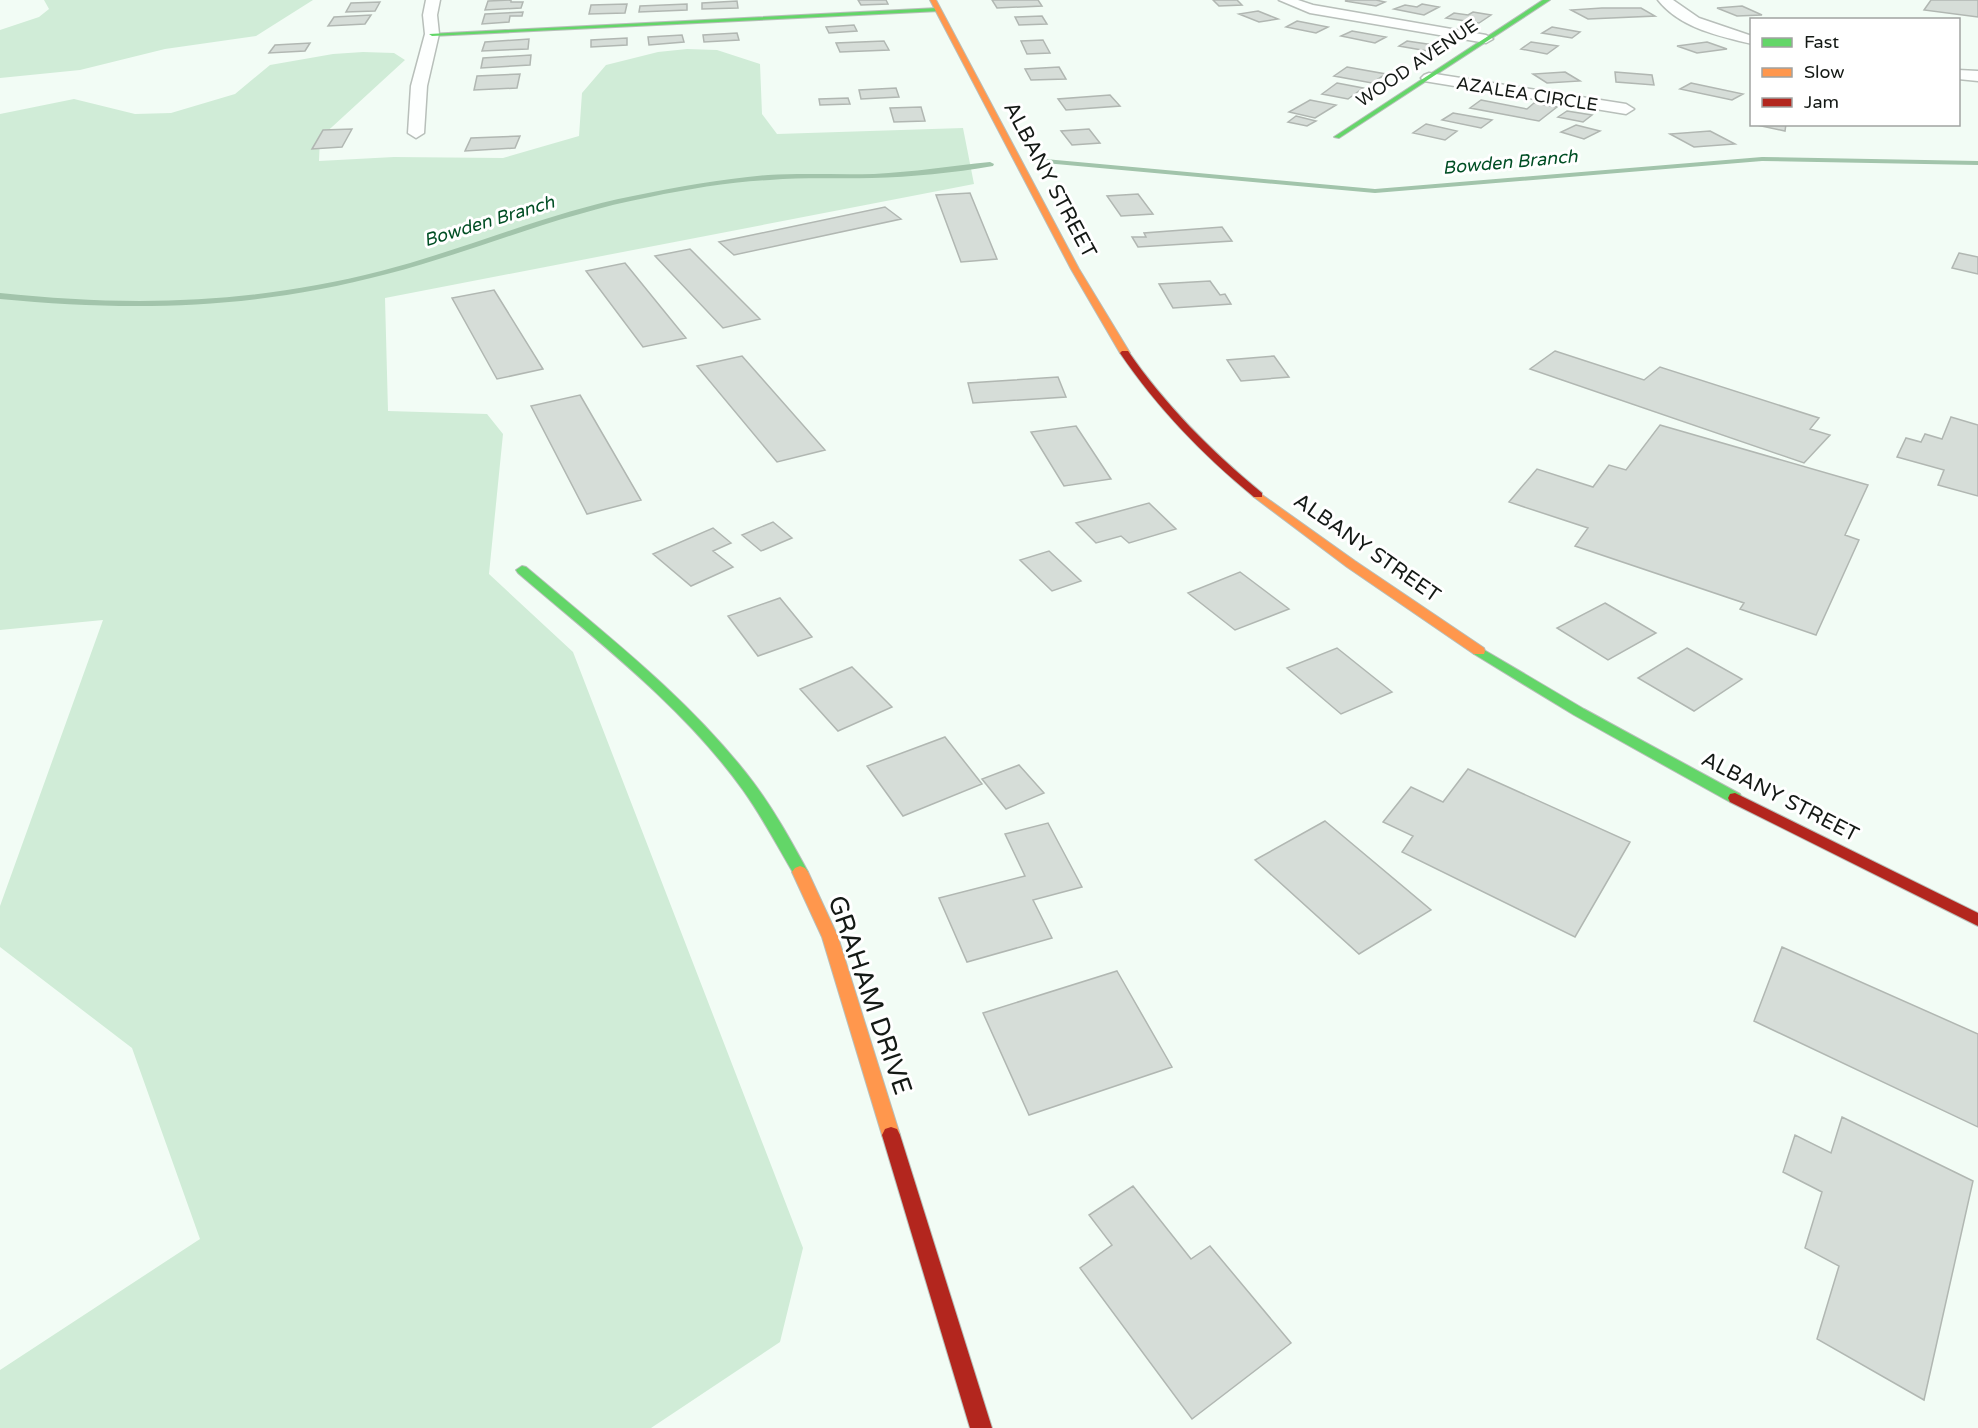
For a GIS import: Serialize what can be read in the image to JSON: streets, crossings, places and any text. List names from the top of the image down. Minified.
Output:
{"streets":{"street":["WOOD AVENUE","AZALEA CIRCLE","ALBANY STREET","GRAHAM DRIVE"]},"crossings":[["WOOD AVENUE","AZALEA CIRCLE"]],"water":["Bowden Branch"],"legend":["Fast","Slow","Jam"]}
